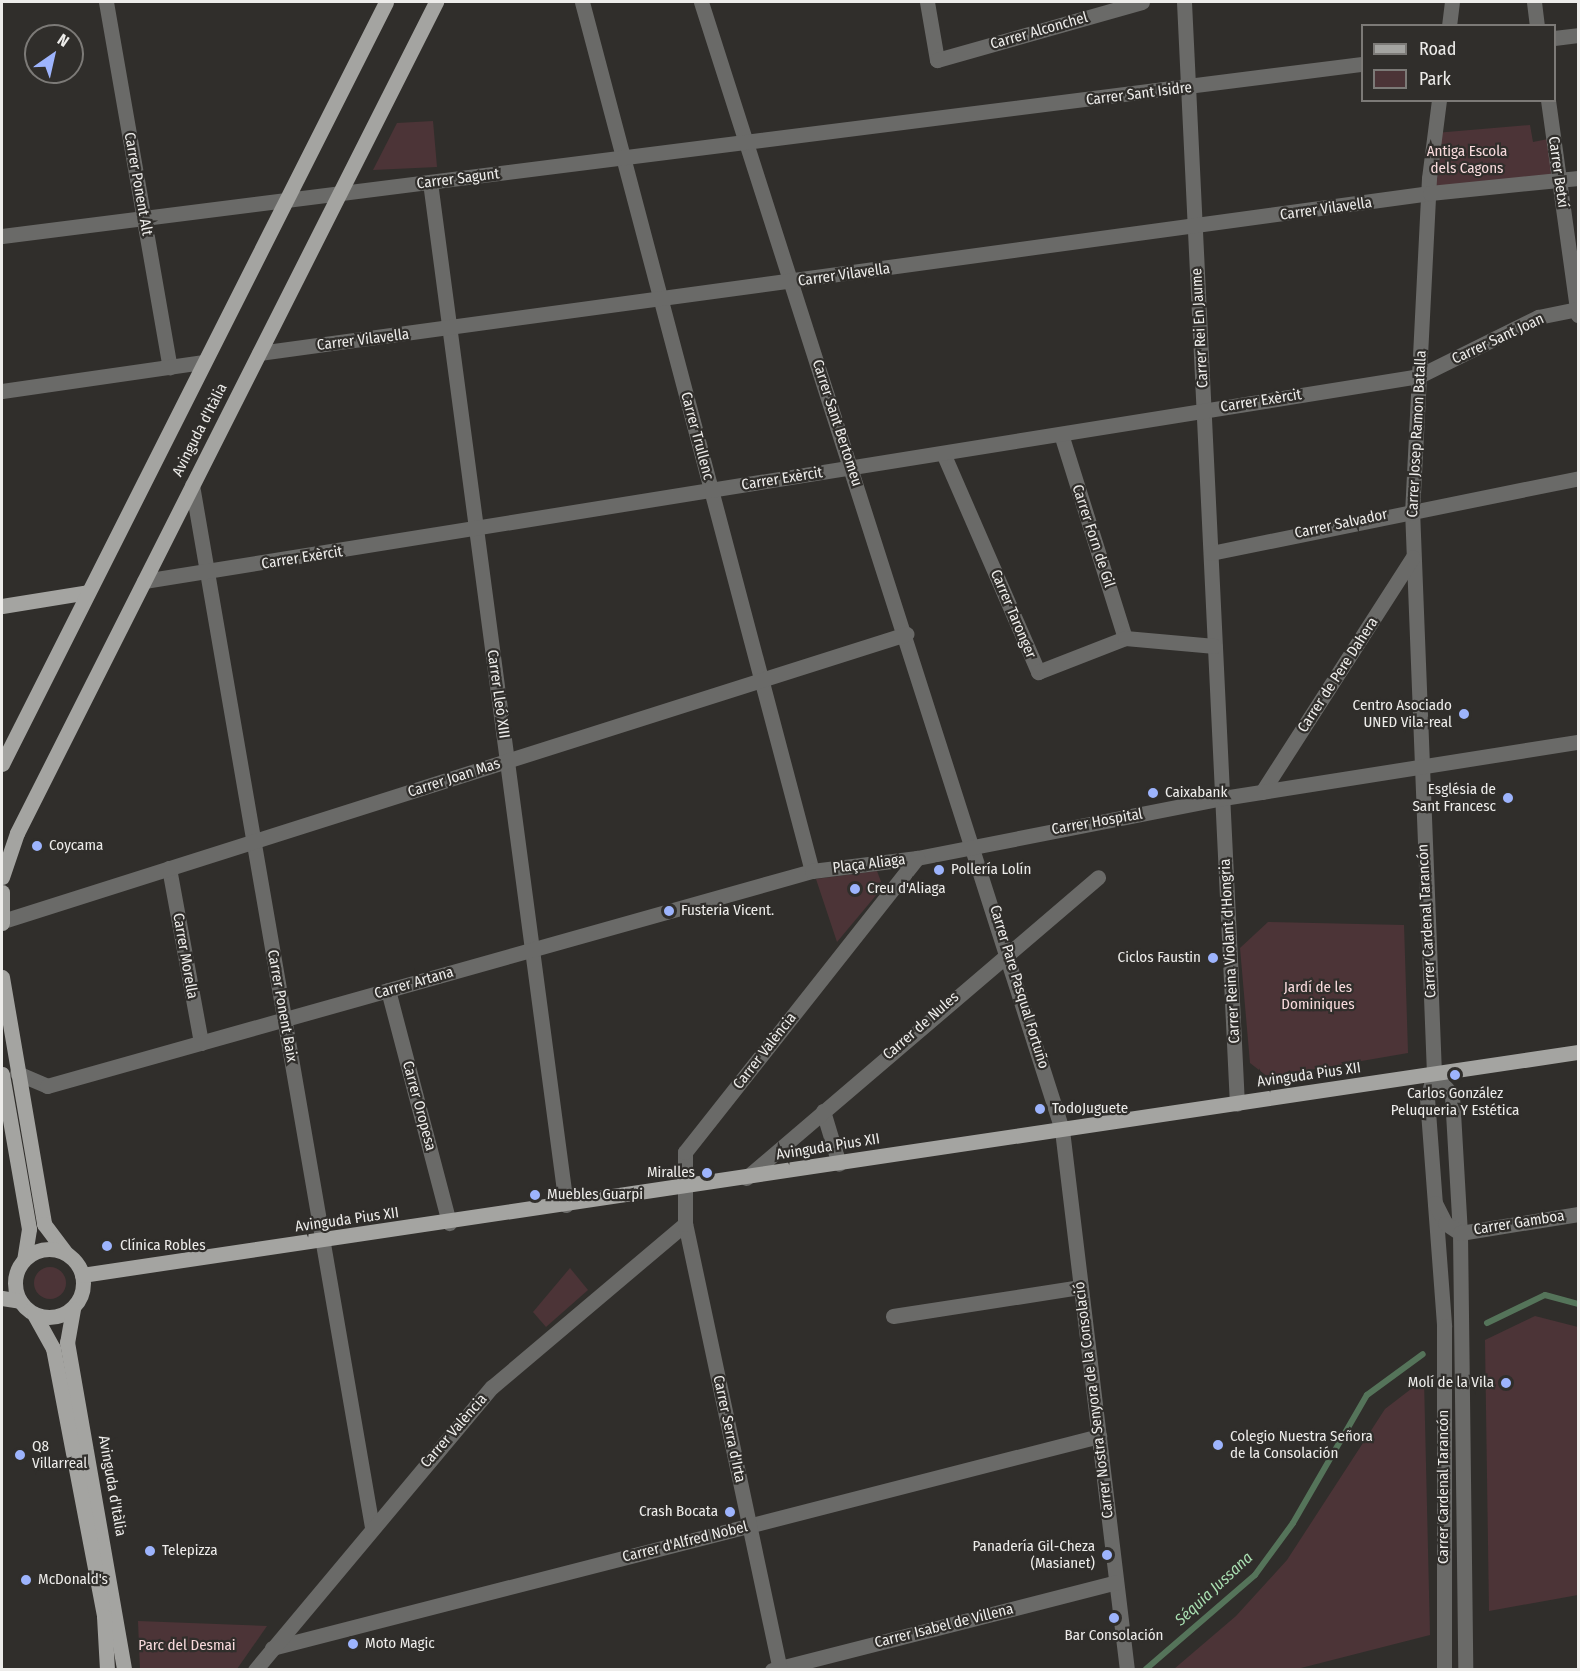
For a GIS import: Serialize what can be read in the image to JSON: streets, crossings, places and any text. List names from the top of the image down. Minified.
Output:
{"streets":{"main road":["Avinguda d'Itàlia","Avinguda Pius XII"],"street":["Carrer Alconchel","Carrer Sant Isidre","Carrer Betxí","Carrer Sagunt","Carrer Ponent Alt","Carrer Vilavella","Carrer Rei En Jaume","Carrer Sant Joan","Carrer Exèrcit","Carrer Sant Bertomeu","Carrer Josep Ramon Batalla","Carrer Trullenc","Carrer Salvador","Carrer Forn de Gil","Carrer Taronger","Carrer de Pere Dahera","Carrer Lleó XIII","Carrer Joan Mas","Carrer Hospital","Plaça Aliaga","Carrer Cardenal Tarancón","Carrer Reina Violant d'Hongria","Carrer Morella","Carrer Artana","Carrer Pare Pasqual Fortuño","Carrer Ponent Baix","Carrer de Nules","Carrer València","Carrer Oropesa","Carrer Gamboa","Carrer Nostra Senyora de la Consolació","Carrer Serra d'Irta","Carrer d'Alfred Nobel","Carrer Isabel de Villena"]},"crossings":[["Carrer Sant Isidre","Carrer Sagunt"],["Carrer Sant Isidre","Carrer Rei En Jaume"],["Carrer Betxí","Carrer Vilavella"],["Carrer Betxí","Carrer Sant Joan"],["Carrer Sagunt","Carrer Ponent Alt"],["Carrer Sagunt","Carrer Sant Bertomeu"],["Carrer Sagunt","Avinguda d'Itàlia"],["Carrer Sagunt","Carrer Trullenc"],["Carrer Sagunt","Carrer Lleó XIII"],["Carrer Vilavella","Carrer Rei En Jaume"],["Carrer Vilavella","Carrer Sant Bertomeu"],["Carrer Vilavella","Avinguda d'Itàlia"],["Carrer Vilavella","Carrer Josep Ramon Batalla"],["Carrer Vilavella","Carrer Trullenc"],["Carrer Vilavella","Carrer Lleó XIII"],["Carrer Rei En Jaume","Carrer Exèrcit"],["Carrer Rei En Jaume","Carrer Salvador"],["Carrer Rei En Jaume","Carrer Taronger"],["Carrer Rei En Jaume","Carrer Hospital"],["Carrer Rei En Jaume","Carrer Reina Violant d'Hongria"],["Carrer Sant Joan","Carrer Exèrcit"],["Carrer Sant Joan","Carrer Josep Ramon Batalla"],["Carrer Exèrcit","Carrer Sant Bertomeu"],["Carrer Exèrcit","Avinguda d'Itàlia"],["Carrer Exèrcit","Carrer Josep Ramon Batalla"],["Carrer Exèrcit","Carrer Trullenc"],["Carrer Exèrcit","Carrer Forn de Gil"],["Carrer Exèrcit","Carrer Taronger"],["Carrer Exèrcit","Carrer Lleó XIII"],["Carrer Exèrcit","Carrer Ponent Baix"],["Carrer Sant Bertomeu","Carrer Joan Mas"],["Carrer Sant Bertomeu","Carrer Hospital"],["Carrer Sant Bertomeu","Carrer Pare Pasqual Fortuño"],["Avinguda d'Itàlia","Carrer Ponent Baix"],["Avinguda d'Itàlia","Avinguda Pius XII"],["Carrer Josep Ramon Batalla","Carrer Salvador"],["Carrer Josep Ramon Batalla","Carrer de Pere Dahera"],["Carrer Josep Ramon Batalla","Carrer Hospital"],["Carrer Josep Ramon Batalla","Carrer Cardenal Tarancón"],["Carrer Trullenc","Carrer Joan Mas"],["Carrer Trullenc","Plaça Aliaga"],["Carrer Trullenc","Carrer Artana"],["Carrer Forn de Gil","Carrer Taronger"],["Carrer de Pere Dahera","Carrer Hospital"],["Carrer Lleó XIII","Carrer Joan Mas"],["Carrer Lleó XIII","Carrer Artana"],["Carrer Lleó XIII","Avinguda Pius XII"],["Carrer Joan Mas","Carrer Morella"],["Carrer Joan Mas","Carrer Ponent Baix"],["Carrer Hospital","Plaça Aliaga"],["Carrer Hospital","Carrer Cardenal Tarancón"],["Carrer Hospital","Carrer Reina Violant d'Hongria"],["Carrer Hospital","Carrer Pare Pasqual Fortuño"],["Plaça Aliaga","Carrer Artana"],["Plaça Aliaga","Carrer València"],["Carrer Cardenal Tarancón","Avinguda Pius XII"],["Carrer Cardenal Tarancón","Carrer Gamboa"],["Carrer Reina Violant d'Hongria","Avinguda Pius XII"],["Carrer Morella","Carrer Artana"],["Carrer Artana","Carrer Ponent Baix"],["Carrer Artana","Carrer Oropesa"],["Carrer Pare Pasqual Fortuño","Carrer de Nules"],["Carrer Pare Pasqual Fortuño","Avinguda Pius XII"],["Carrer Pare Pasqual Fortuño","Carrer Nostra Senyora de la Consolació"],["Carrer Ponent Baix","Carrer València"],["Carrer Ponent Baix","Avinguda Pius XII"],["Carrer de Nules","Avinguda Pius XII"],["Carrer València","Avinguda Pius XII"],["Carrer València","Carrer Serra d'Irta"],["Carrer València","Carrer d'Alfred Nobel"],["Avinguda Pius XII","Carrer Oropesa"],["Avinguda Pius XII","Carrer Nostra Senyora de la Consolació"],["Avinguda Pius XII","Carrer Serra d'Irta"],["Carrer Nostra Senyora de la Consolació","Carrer d'Alfred Nobel"],["Carrer Nostra Senyora de la Consolació","Carrer Isabel de Villena"],["Carrer Serra d'Irta","Carrer d'Alfred Nobel"],["Carrer Serra d'Irta","Carrer Isabel de Villena"]],"water":["Séquia Jussana"],"parks":["Antiga Escola dels Cagons","Jardí de les Dominiques","Parc del Desmai"],"places":["Centro Asociado UNED Vila-real","Caixabank","Església de Sant Francesc","Coycama","Pollería Lolín","Creu d'Aliaga","Fusteria Vicent.","Ciclos Faustin","Carlos González Peluqueria Y Estética","TodoJuguete","Miralles","Muebles Guarpi","Clínica Robles","Molí de la Vila","Colegio Nuestra Señora de la Consolación","Q8 Villarreal","Crash Bocata","Telepizza","Panadería Gil-Cheza (Masianet)","McDonald's","Bar Consolación","Moto Magic"],"legend":["Road","Park"],"north":"top right"}
